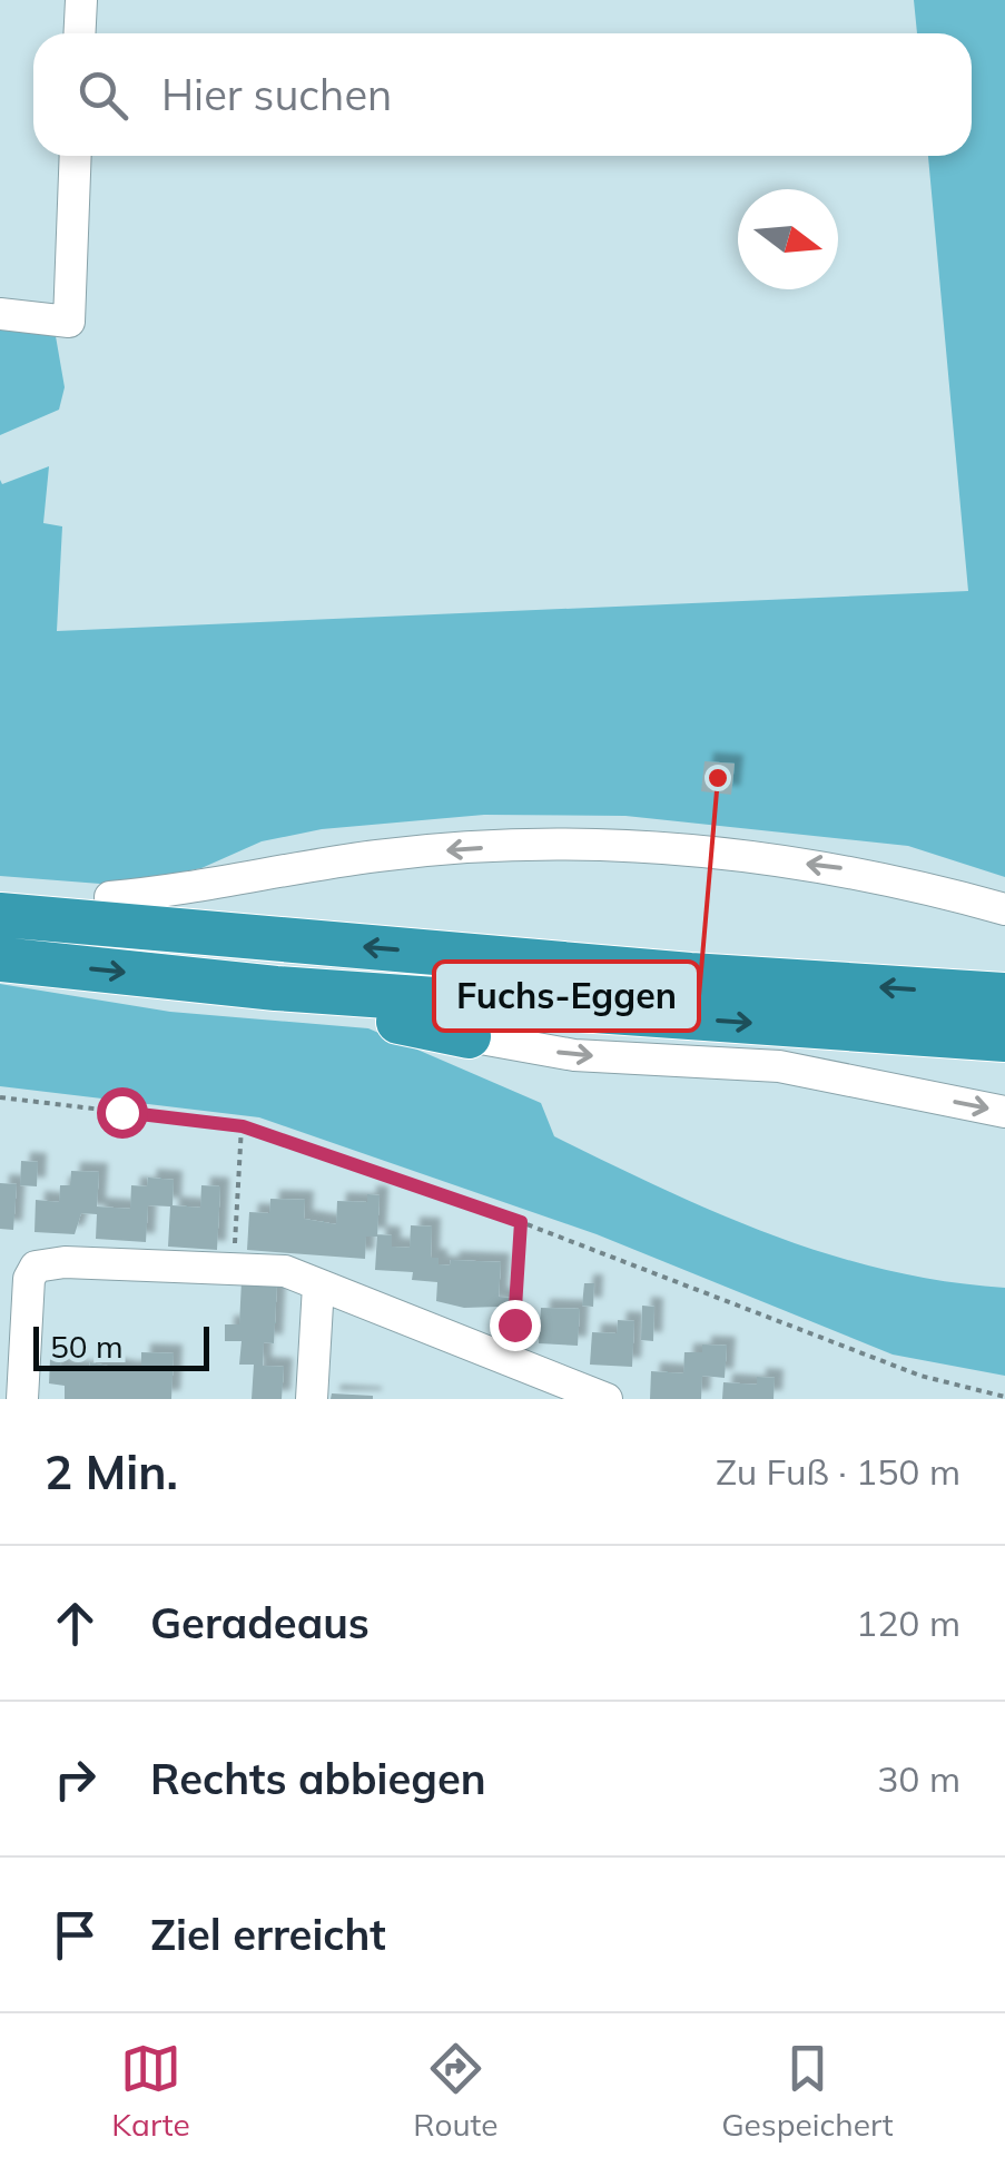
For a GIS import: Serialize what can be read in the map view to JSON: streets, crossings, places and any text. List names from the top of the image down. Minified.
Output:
{"places":["Fuchs-Eggen"],"scale_bar":"50 m","north":"right","page":{"search":"Hier suchen","scale":"50 m","heading":["2 Min.","Zu Fuß · 150 m"],"list":[["Geradeaus","120 m"],["Rechts abbiegen","30 m"],"Ziel erreicht"],"nav":["Karte","Route","Gespeichert"]}}
